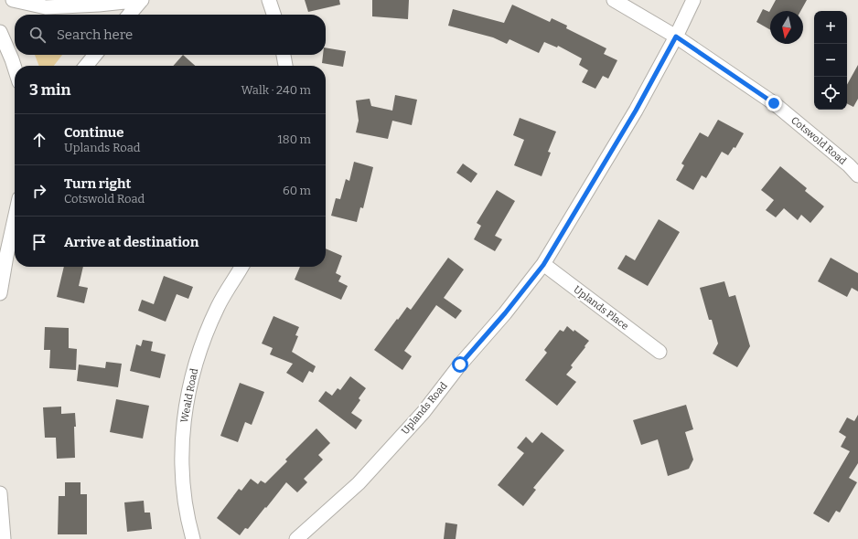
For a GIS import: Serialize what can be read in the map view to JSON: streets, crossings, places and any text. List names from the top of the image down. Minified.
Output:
{"streets":{"street":["Cotswold Road","Uplands Place","Weald Road","Uplands Road"]},"crossings":[["Cotswold Road","Uplands Road"],["Uplands Place","Uplands Road"]],"north":"bottom","page":{"map_buttons":["+","−"],"search":"Search here","heading":["3 min","Walk · 240 m"],"list":[["Continue","Uplands Road","180 m"],["Turn right","Cotswold Road","60 m"],"Arrive at destination"]}}
